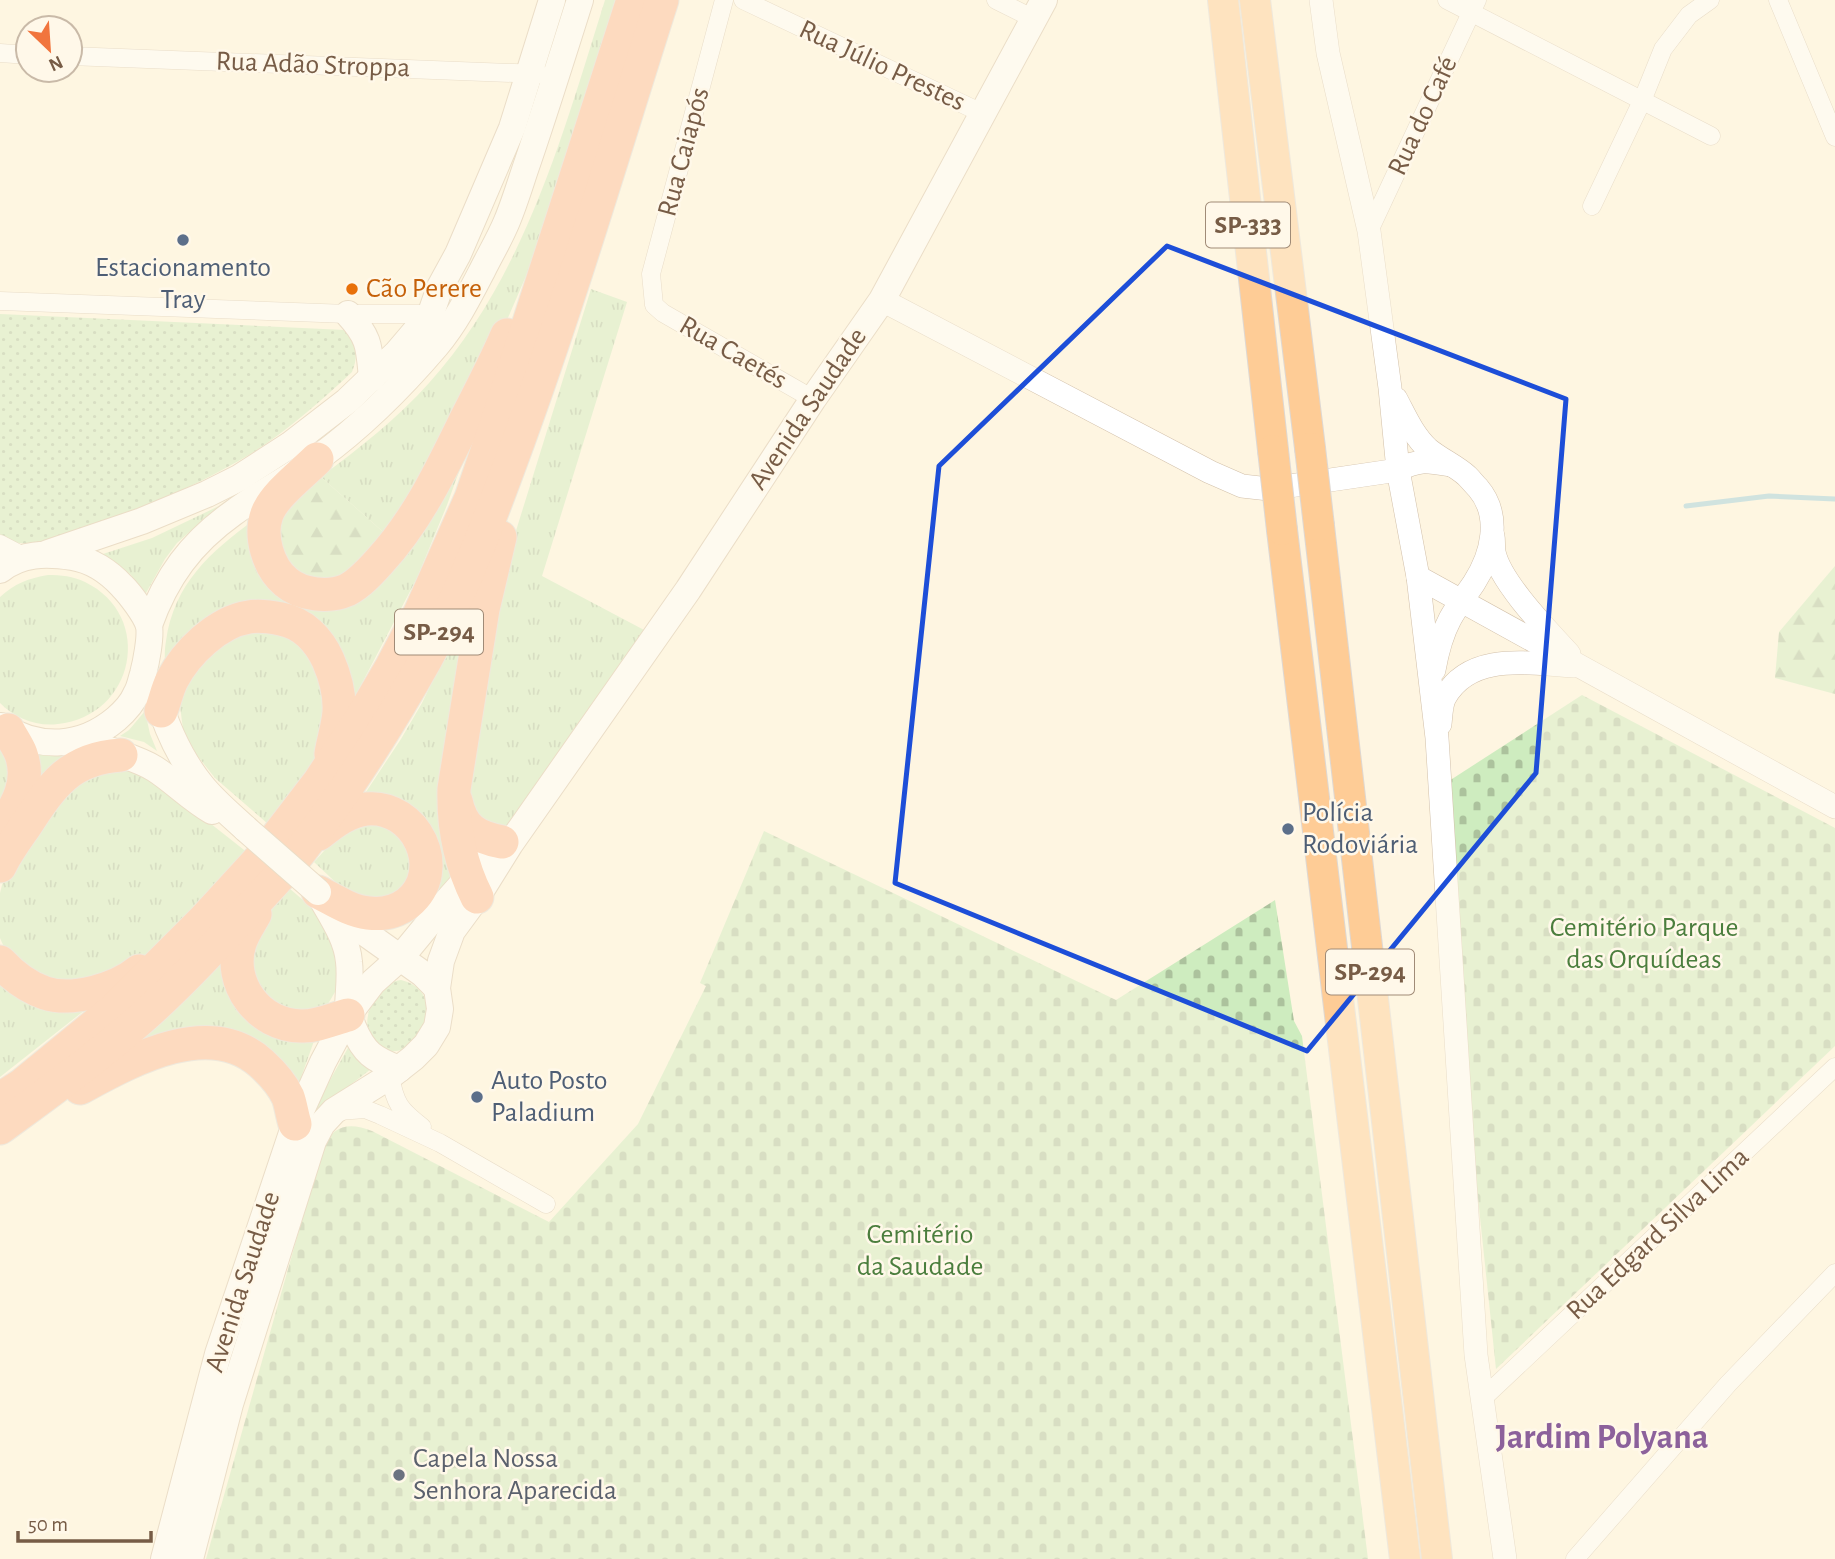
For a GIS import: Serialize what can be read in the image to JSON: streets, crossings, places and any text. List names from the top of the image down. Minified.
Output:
{"streets":{"highway":["SP-333","SP-294"],"main road":["Avenida Saudade"],"street":["Rua Adão Stroppa","Rua Júlio Prestes","Rua do Café","Rua Caiapós","Rua Caetés","Rua Edgard Silva Lima"]},"crossings":[["Rua Júlio Prestes","Avenida Saudade"],["Rua Caiapós","Rua Caetés"],["SP-333","SP-294"],["Rua Caetés","Avenida Saudade"]],"districts":["Jardim Polyana"],"parks":["Cemitério Parque das Orquídeas","Cemitério da Saudade"],"places":["Estacionamento Tray","Cão Perere","Polícia Rodoviária","Auto Posto Paladium","Capela Nossa Senhora Aparecida"],"scale_bar":"50 m","north":"bottom right"}
